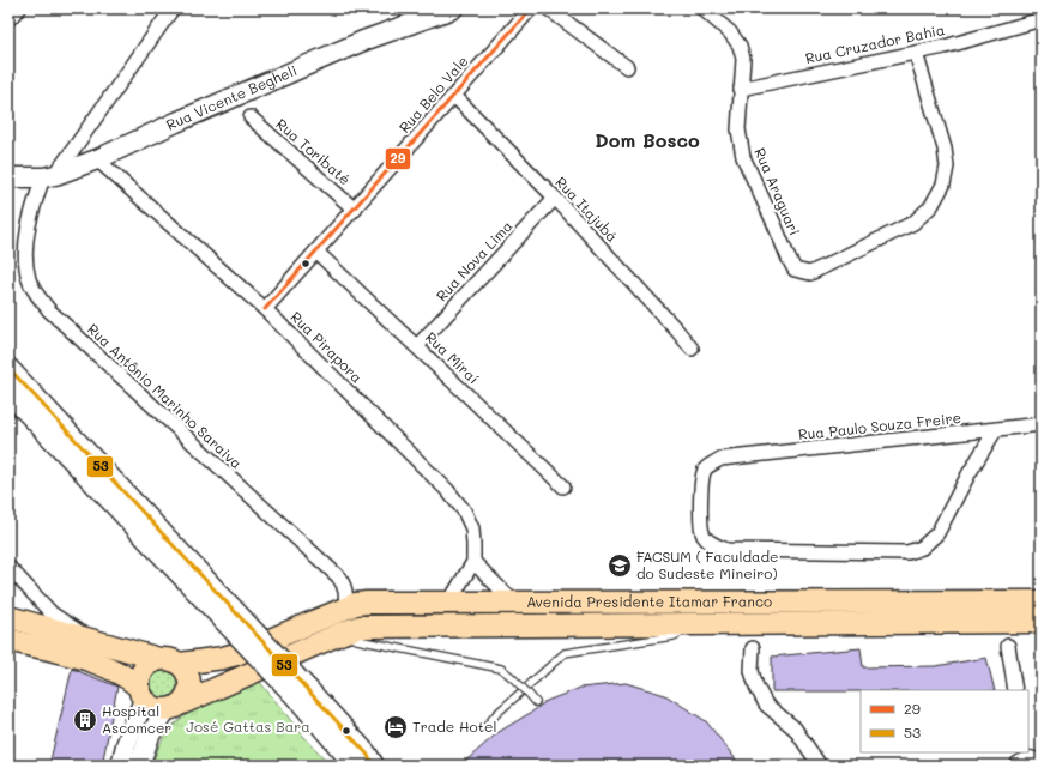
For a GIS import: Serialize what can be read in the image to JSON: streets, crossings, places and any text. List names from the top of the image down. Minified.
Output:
{"streets":{"main road":["Rua Vicente Begheli","Avenida Presidente Itamar Franco"],"street":["Rua Cruzador Bahia","Rua Belo Vale","Rua Toribaté","Rua Araguari","Rua Itajubá","Rua Nova Lima","Rua Pirapora","Rua Miraí","Rua Antônio Marinho Saraiva","Rua Paulo Souza Freire"]},"crossings":[["Rua Cruzador Bahia","Rua Araguari"],["Rua Belo Vale","Rua Toribaté"],["Rua Belo Vale","Rua Itajubá"],["Rua Belo Vale","Rua Pirapora"],["Rua Belo Vale","Rua Miraí"],["Rua Vicente Begheli","Rua Pirapora"],["Rua Vicente Begheli","Rua Antônio Marinho Saraiva"],["Rua Itajubá","Rua Nova Lima"],["Rua Nova Lima","Rua Miraí"],["Rua Antônio Marinho Saraiva","Avenida Presidente Itamar Franco"]],"districts":["Dom Bosco"],"parks":["José Gattas Bara"],"places":{"school or university":["FACSUM ( Faculdade do Sudeste Mineiro)"],"building":["Hospital Ascomcer"],"hotel":["Trade Hotel"]},"lines":["transit line 29","transit line 53"],"legend":["29","53"]}
